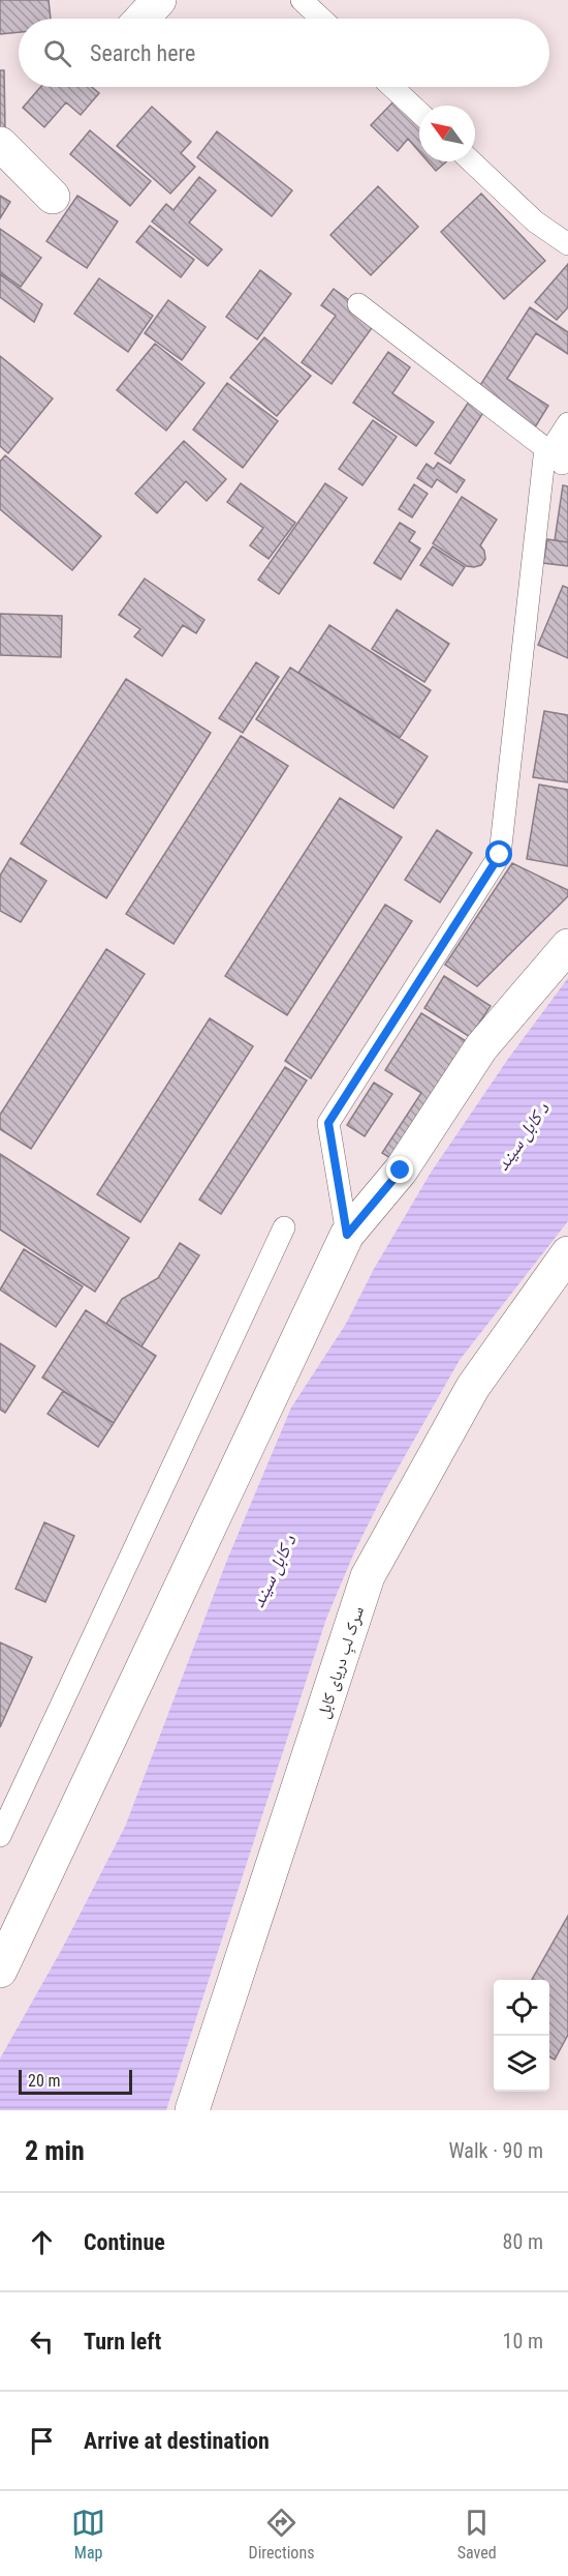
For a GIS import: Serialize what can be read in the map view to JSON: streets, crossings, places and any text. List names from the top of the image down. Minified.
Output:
{"streets":{"street":["سرک لبِ دریای کابل"]},"water":["د کابل سيند"],"scale_bar":"20 m","north":"top left","page":{"search":"Search here","scale":"20 m","heading":["2 min","Walk · 90 m"],"list":[["Continue","80 m"],["Turn left","10 m"],"Arrive at destination"],"nav":["Map","Directions","Saved"]}}
